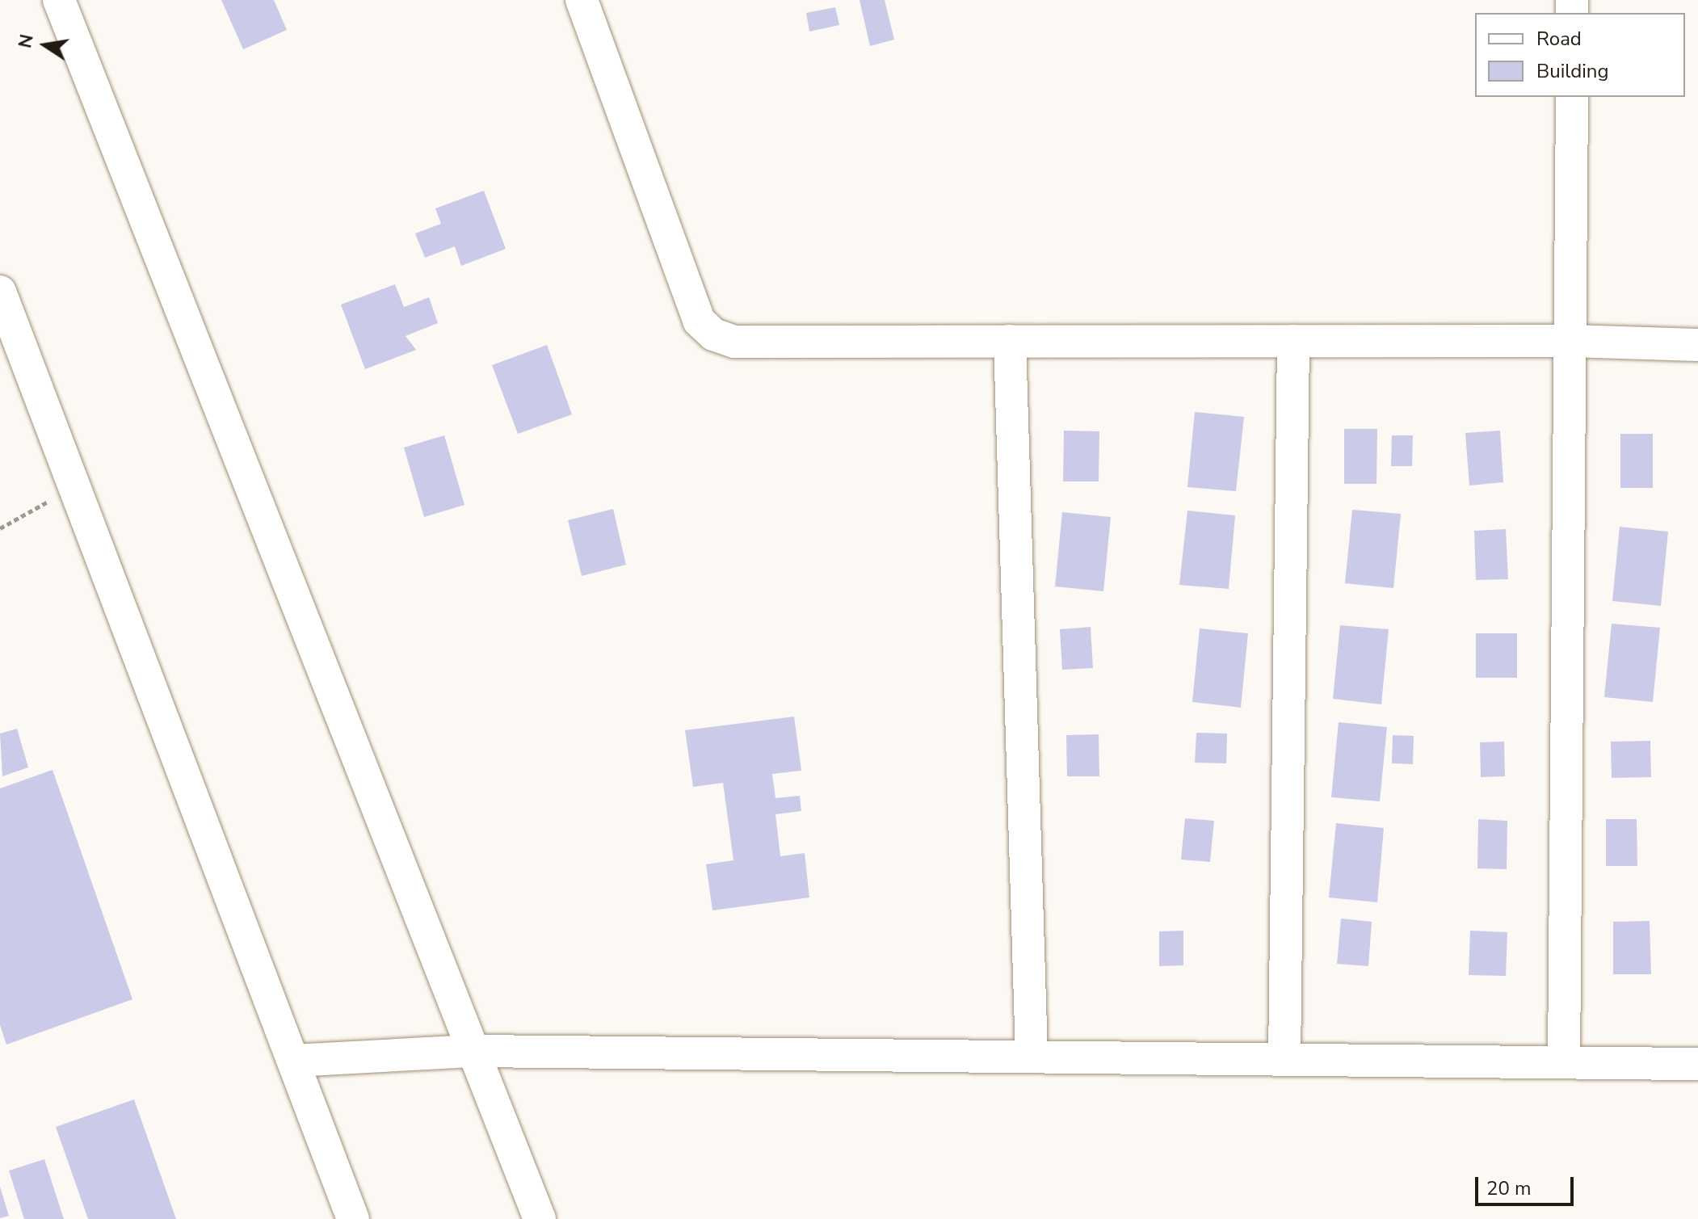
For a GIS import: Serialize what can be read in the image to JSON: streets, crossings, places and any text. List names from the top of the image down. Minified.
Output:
{"legend":["Road","Building"],"scale_bar":"20 m","north":"left"}
